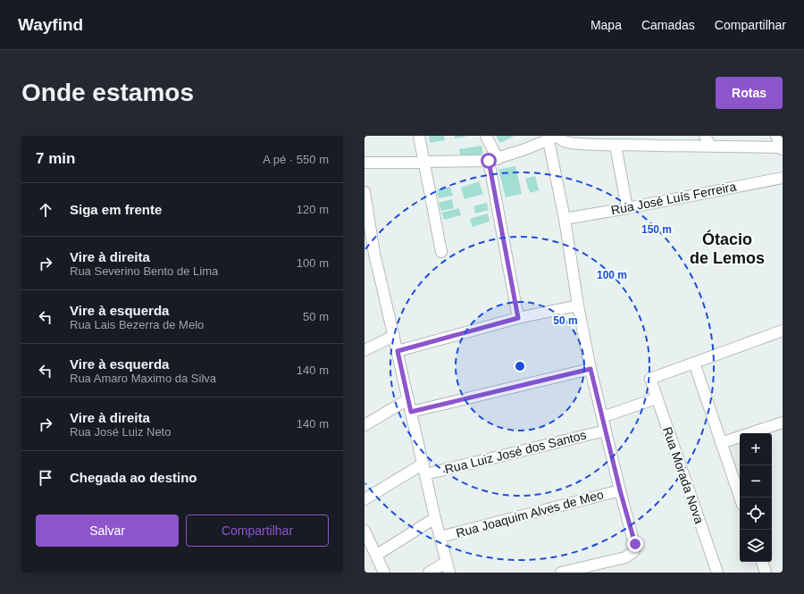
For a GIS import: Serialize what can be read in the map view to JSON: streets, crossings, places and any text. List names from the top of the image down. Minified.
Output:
{"streets":{"street":["Rua José Luís Ferreira","Rua Luiz José dos Santos","Rua Morada Nova","Rua Joaquim Alves de Meo"]},"districts":["Ótacio de Lemos"],"page":{"header":"Wayfind","nav":["Mapa","Camadas","Compartilhar"],"buttons":["Rotas",["Salvar","Compartilhar"]],"title":"Onde estamos","heading":["7 min","A pé · 550 m"],"list":[["Siga em frente","120 m"],["Vire à direita","Rua Severino Bento de Lima","100 m"],["Vire à esquerda","Rua Lais Bezerra de Melo","50 m"],["Vire à esquerda","Rua Amaro Maximo da Silva","140 m"],["Vire à direita","Rua José Luiz Neto","140 m"],"Chegada ao destino"],"map_buttons":["+","−"]},"rings":["150 m","100 m","50 m"]}
